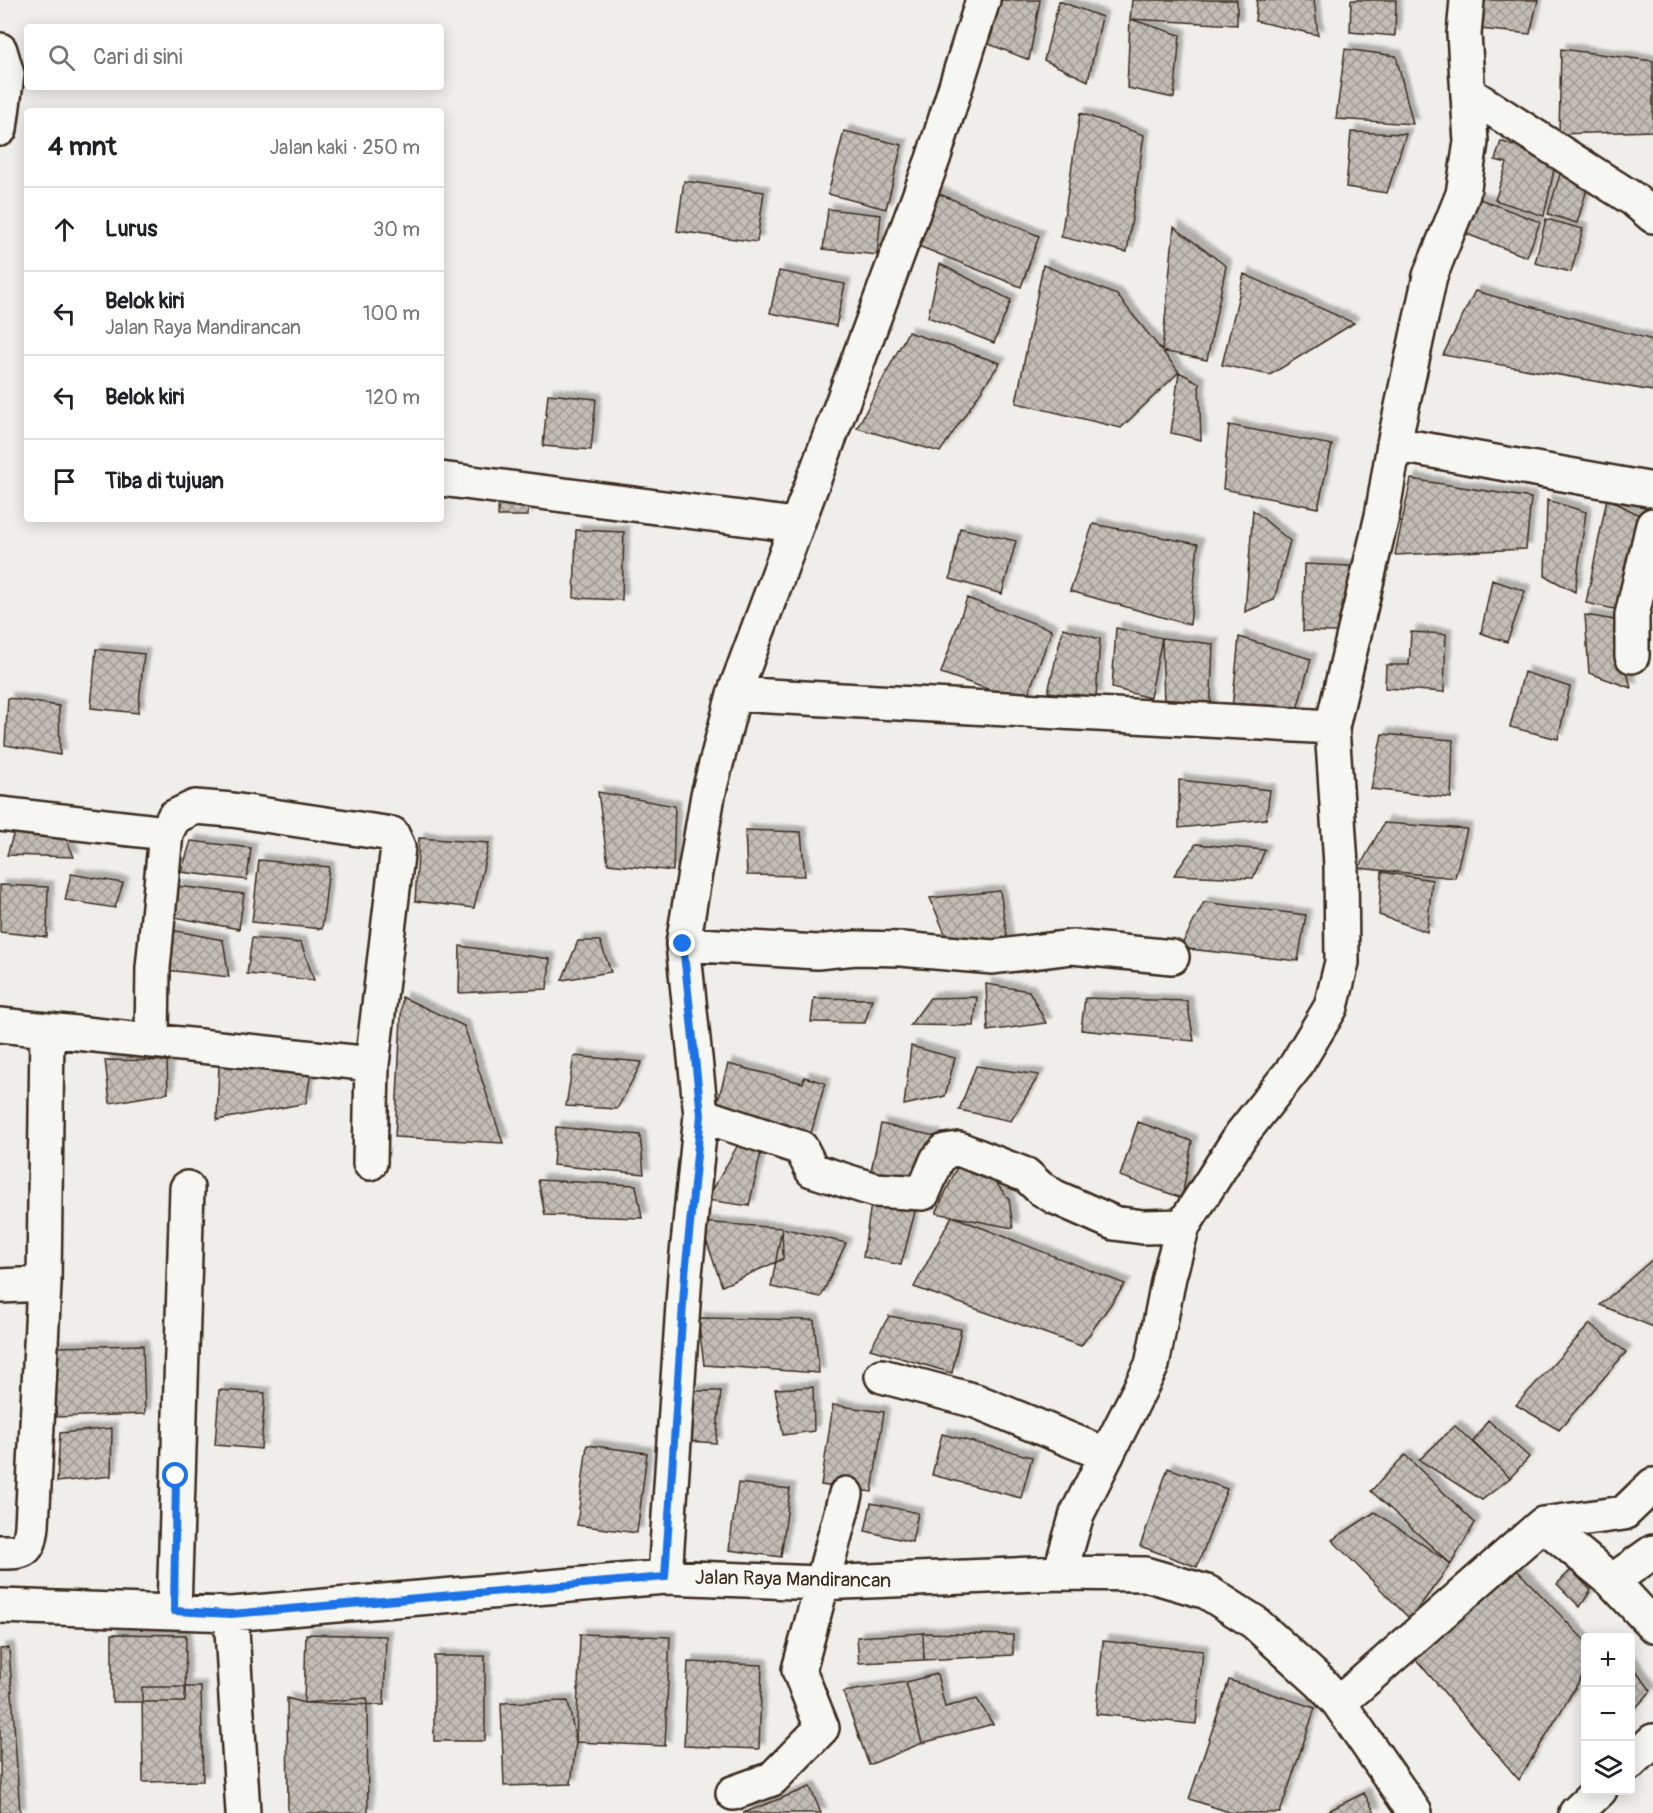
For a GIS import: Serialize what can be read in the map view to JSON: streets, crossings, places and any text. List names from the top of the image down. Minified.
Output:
{"streets":{"street":["Jalan Raya Mandirancan"]},"page":{"search":"Cari di sini","heading":["4 mnt","Jalan kaki · 250 m"],"list":[["Lurus","30 m"],["Belok kiri","Jalan Raya Mandirancan","100 m"],["Belok kiri","120 m"],"Tiba di tujuan"],"map_buttons":["+","−"]}}
